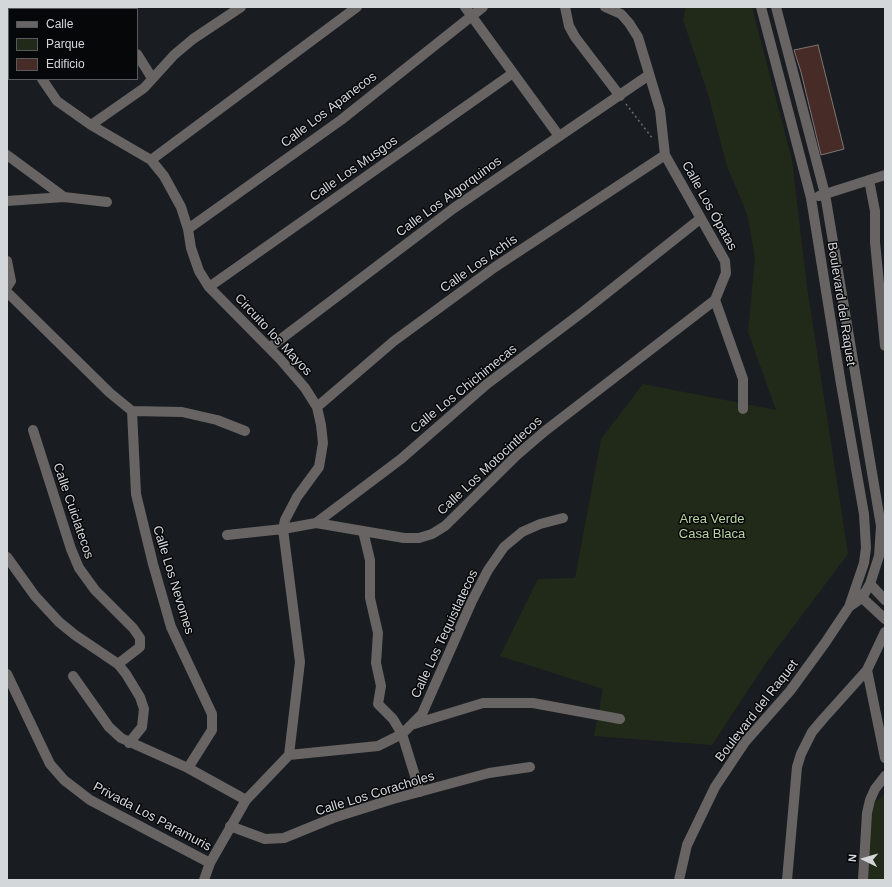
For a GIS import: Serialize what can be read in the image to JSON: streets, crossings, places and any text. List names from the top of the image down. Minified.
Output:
{"streets":{"street":["Calle Los Apanecos","Calle Los Musgos","Calle Los Algorquinos","Calle Los Ópatas","Calle Los Achís","Boulevard del Raquet","Circuito los Mayos","Calle Los Chichimecas","Calle Los Motocintlecos","Calle Cuiclatecos","Calle Los Nevomes","Calle Los Tequistlatecos","Calle Los Coracholes","Privada Los Paramuris"]},"crossings":[["Calle Los Apanecos","Circuito los Mayos"],["Calle Los Musgos","Circuito los Mayos"],["Calle Los Algorquinos","Calle Los Ópatas"],["Calle Los Algorquinos","Circuito los Mayos"],["Calle Los Ópatas","Calle Los Achís"],["Calle Los Ópatas","Calle Los Chichimecas"],["Calle Los Ópatas","Calle Los Motocintlecos"],["Calle Los Achís","Circuito los Mayos"],["Circuito los Mayos","Calle Los Chichimecas"],["Calle Los Chichimecas","Calle Los Motocintlecos"]],"parks":["Area Verde Casa Blaca"],"legend":["Calle","Parque","Edificio"],"north":"left"}
